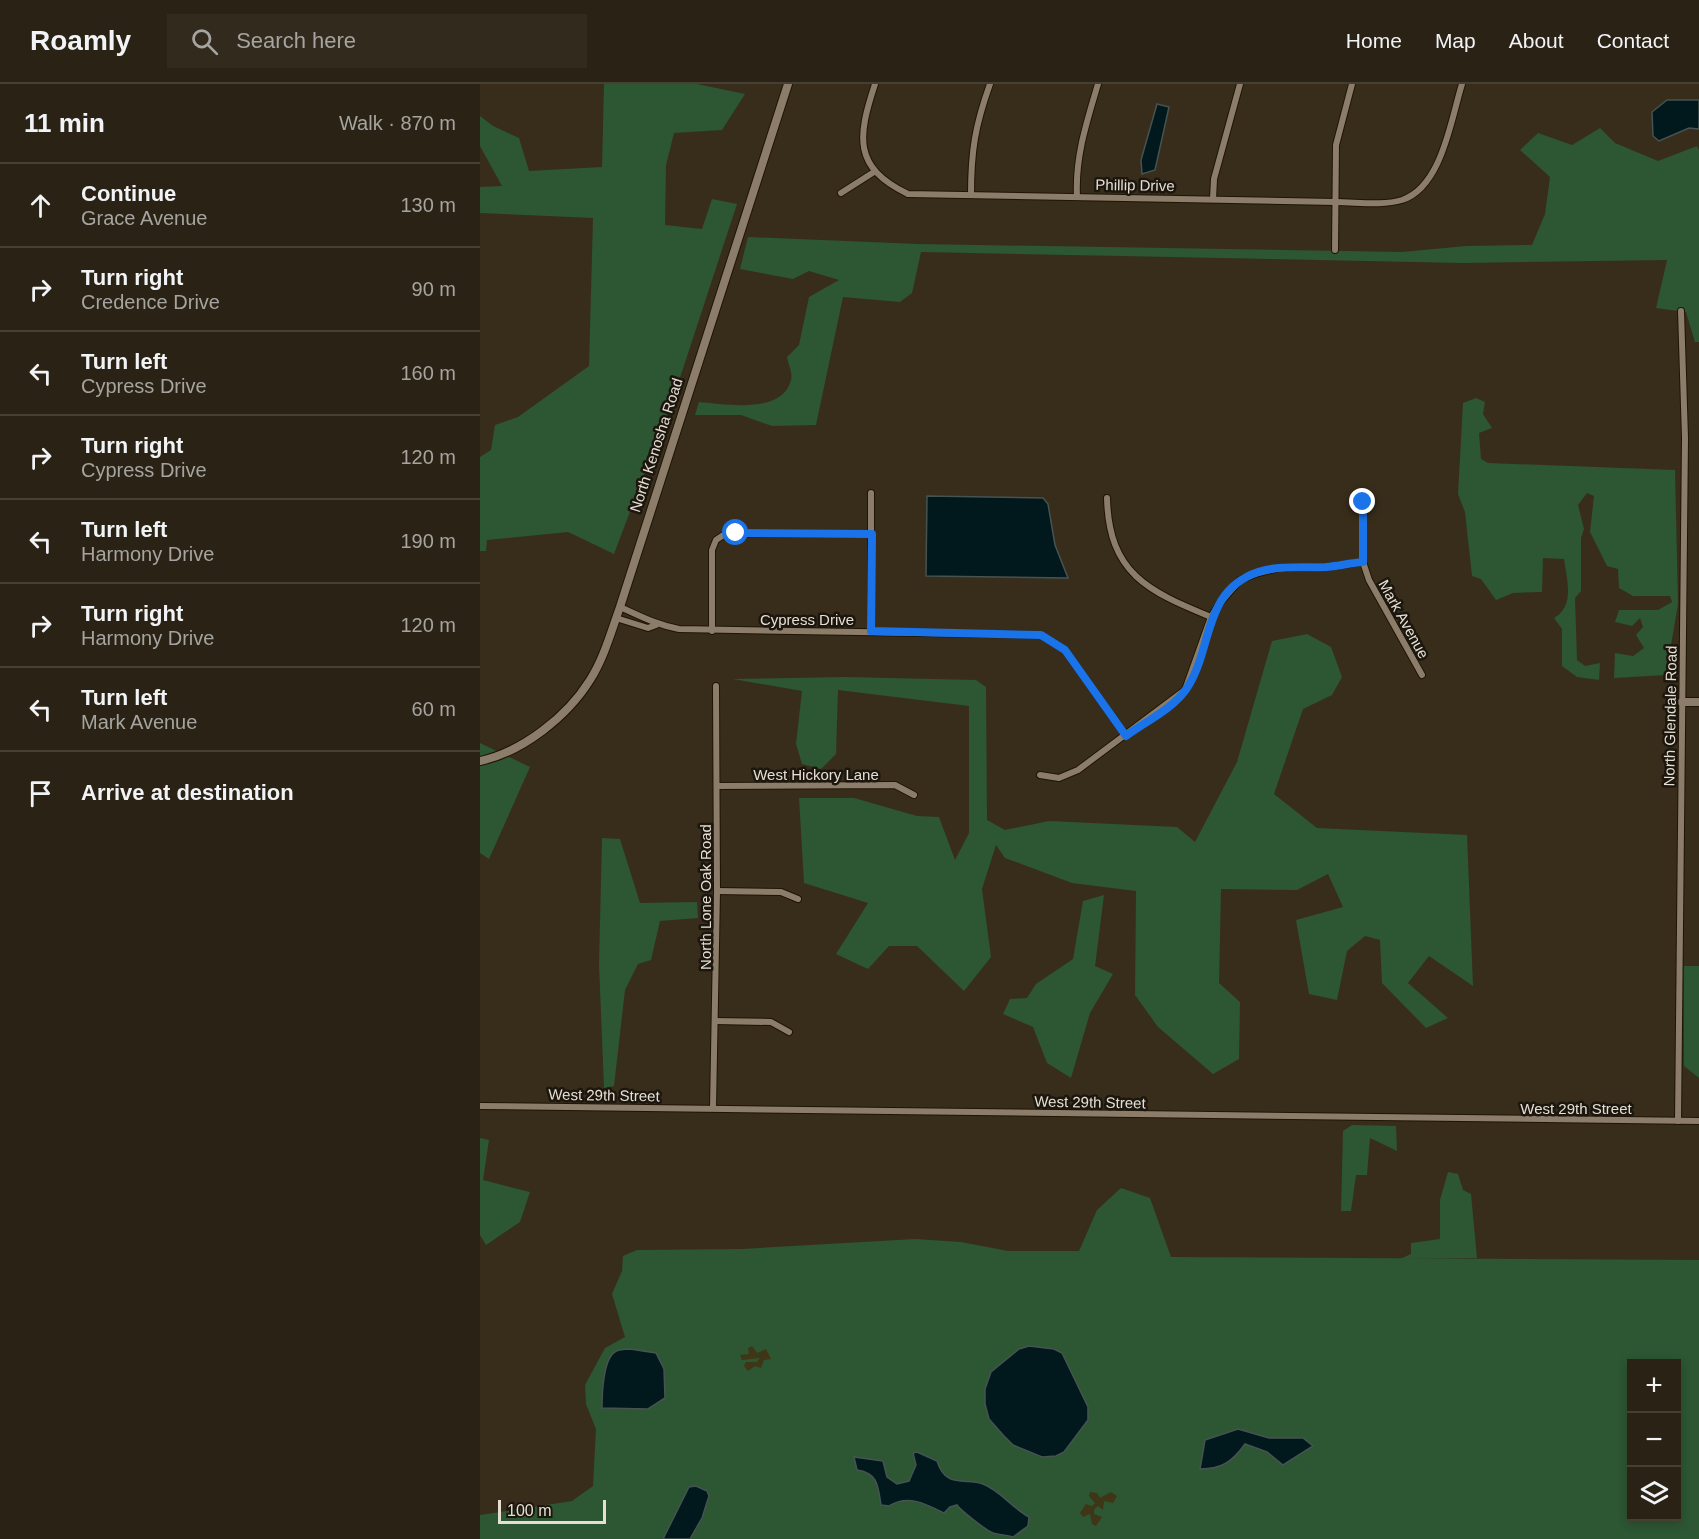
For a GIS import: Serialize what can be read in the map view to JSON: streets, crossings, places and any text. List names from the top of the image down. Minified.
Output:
{"streets":{"street":["Phillip Drive","North Kenosha Road","Cypress Drive","Mark Avenue","North Glendale Road","West Hickory Lane","North Lone Oak Road","West 29th Street"]},"crossings":[["North Kenosha Road","Cypress Drive"],["North Glendale Road","West 29th Street"],["West Hickory Lane","North Lone Oak Road"],["North Lone Oak Road","West 29th Street"]],"scale_bar":"100 m","page":{"header":"Roamly","search":"Search here","nav":["Home","Map","About","Contact"],"heading":["11 min","Walk · 870 m"],"list":[["Continue","Grace Avenue","130 m"],["Turn right","Credence Drive","90 m"],["Turn left","Cypress Drive","160 m"],["Turn right","Cypress Drive","120 m"],["Turn left","Harmony Drive","190 m"],["Turn right","Harmony Drive","120 m"],["Turn left","Mark Avenue","60 m"],"Arrive at destination"],"map_buttons":["+","−"],"scale":"100 m"}}
